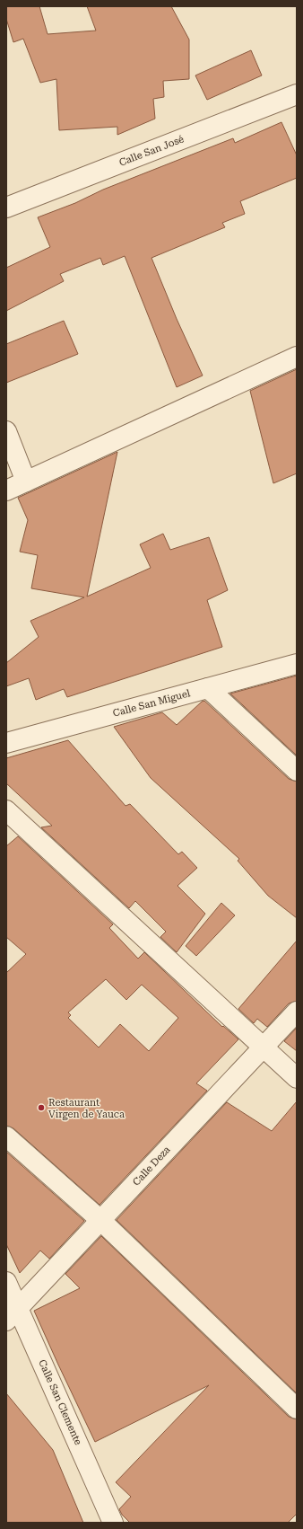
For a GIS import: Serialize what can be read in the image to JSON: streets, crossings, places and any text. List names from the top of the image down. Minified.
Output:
{"streets":{"street":["Calle San José","Calle San Miguel","Calle Deza","Calle San Clemente"]},"crossings":[["Calle Deza","Calle San Clemente"]],"places":["Restaurant Virgen de Yauca"]}
